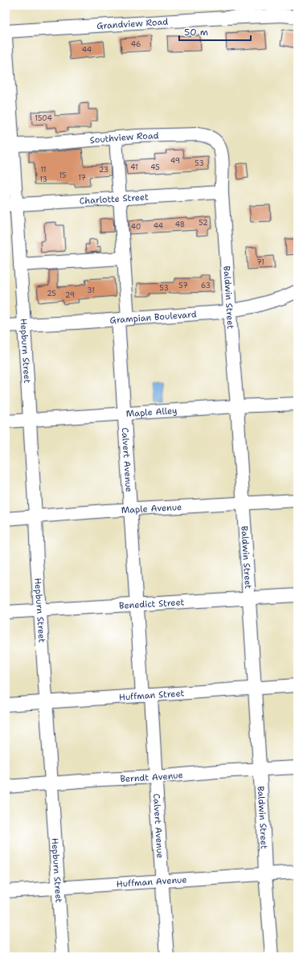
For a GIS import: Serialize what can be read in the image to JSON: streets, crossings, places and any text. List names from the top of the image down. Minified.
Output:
{"streets":{"street":["Grandview Road","Southview Road","Charlotte Street","Baldwin Street","Grampian Boulevard","Hepburn Street","Maple Alley","Calvert Avenue","Maple Avenue","Benedict Street","Huffman Street","Berndt Avenue","Huffman Avenue"]},"crossings":[["Southview Road","Baldwin Street"],["Southview Road","Hepburn Street"],["Southview Road","Calvert Avenue"],["Charlotte Street","Baldwin Street"],["Charlotte Street","Hepburn Street"],["Charlotte Street","Calvert Avenue"],["Baldwin Street","Grampian Boulevard"],["Baldwin Street","Maple Alley"],["Baldwin Street","Maple Avenue"],["Baldwin Street","Benedict Street"],["Baldwin Street","Huffman Street"],["Baldwin Street","Berndt Avenue"],["Baldwin Street","Huffman Avenue"],["Grampian Boulevard","Hepburn Street"],["Grampian Boulevard","Calvert Avenue"],["Hepburn Street","Maple Alley"],["Hepburn Street","Maple Avenue"],["Hepburn Street","Benedict Street"],["Hepburn Street","Huffman Street"],["Hepburn Street","Berndt Avenue"],["Hepburn Street","Huffman Avenue"],["Maple Alley","Calvert Avenue"],["Calvert Avenue","Maple Avenue"],["Calvert Avenue","Benedict Street"],["Calvert Avenue","Huffman Street"],["Calvert Avenue","Berndt Avenue"],["Calvert Avenue","Huffman Avenue"]],"house_numbers":["46","44","1504","49","53","41","45","11","23","15","17","13","52","48","44","40","71","57","63","53","31","25","29"],"scale_bar":"50 m"}
